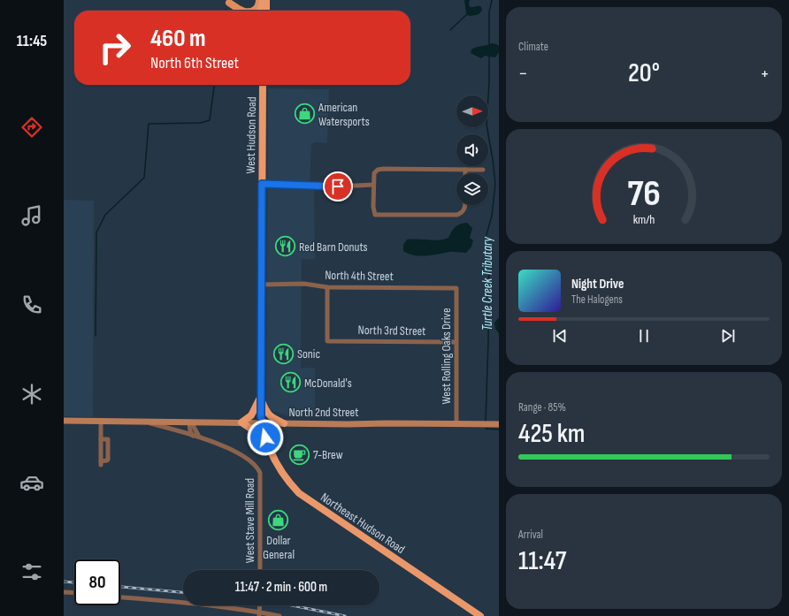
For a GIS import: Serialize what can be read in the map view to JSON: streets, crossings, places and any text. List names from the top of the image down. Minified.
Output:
{"streets":{"highway":["West Hudson Road","Northeast Hudson Road"],"main road":["North 2nd Street"],"street":["North 4th Street","North 3rd Street","West Rolling Oaks Drive","West Stave Mill Road"]},"crossings":[["West Hudson Road","North 4th Street"],["West Hudson Road","North 2nd Street"],["West Hudson Road","Northeast Hudson Road"],["North 4th Street","North 3rd Street"],["North 4th Street","West Rolling Oaks Drive"],["North 3rd Street","West Rolling Oaks Drive"],["West Rolling Oaks Drive","North 2nd Street"],["North 2nd Street","West Stave Mill Road"],["North 2nd Street","Northeast Hudson Road"]],"water":["Turtle Creek Tributary"],"places":{"shop":["American Watersports","Dollar General"],"restaurant":["Red Barn Donuts","Sonic","McDonald's"],"cafe":["7-Brew"]},"north":"right","page":{"tabs":"11:45","tile":["Climate",["Range · 85%","425 km"],["Arrival","11:47"]],"turn":["460 m","North 6th Street"],"heat":["−","20°","+"],"song":["Night Drive","The Halogens"],"limit":"80","trip":"11:47 · 2 min · 600 m","gauge":["76","km/h"]}}
